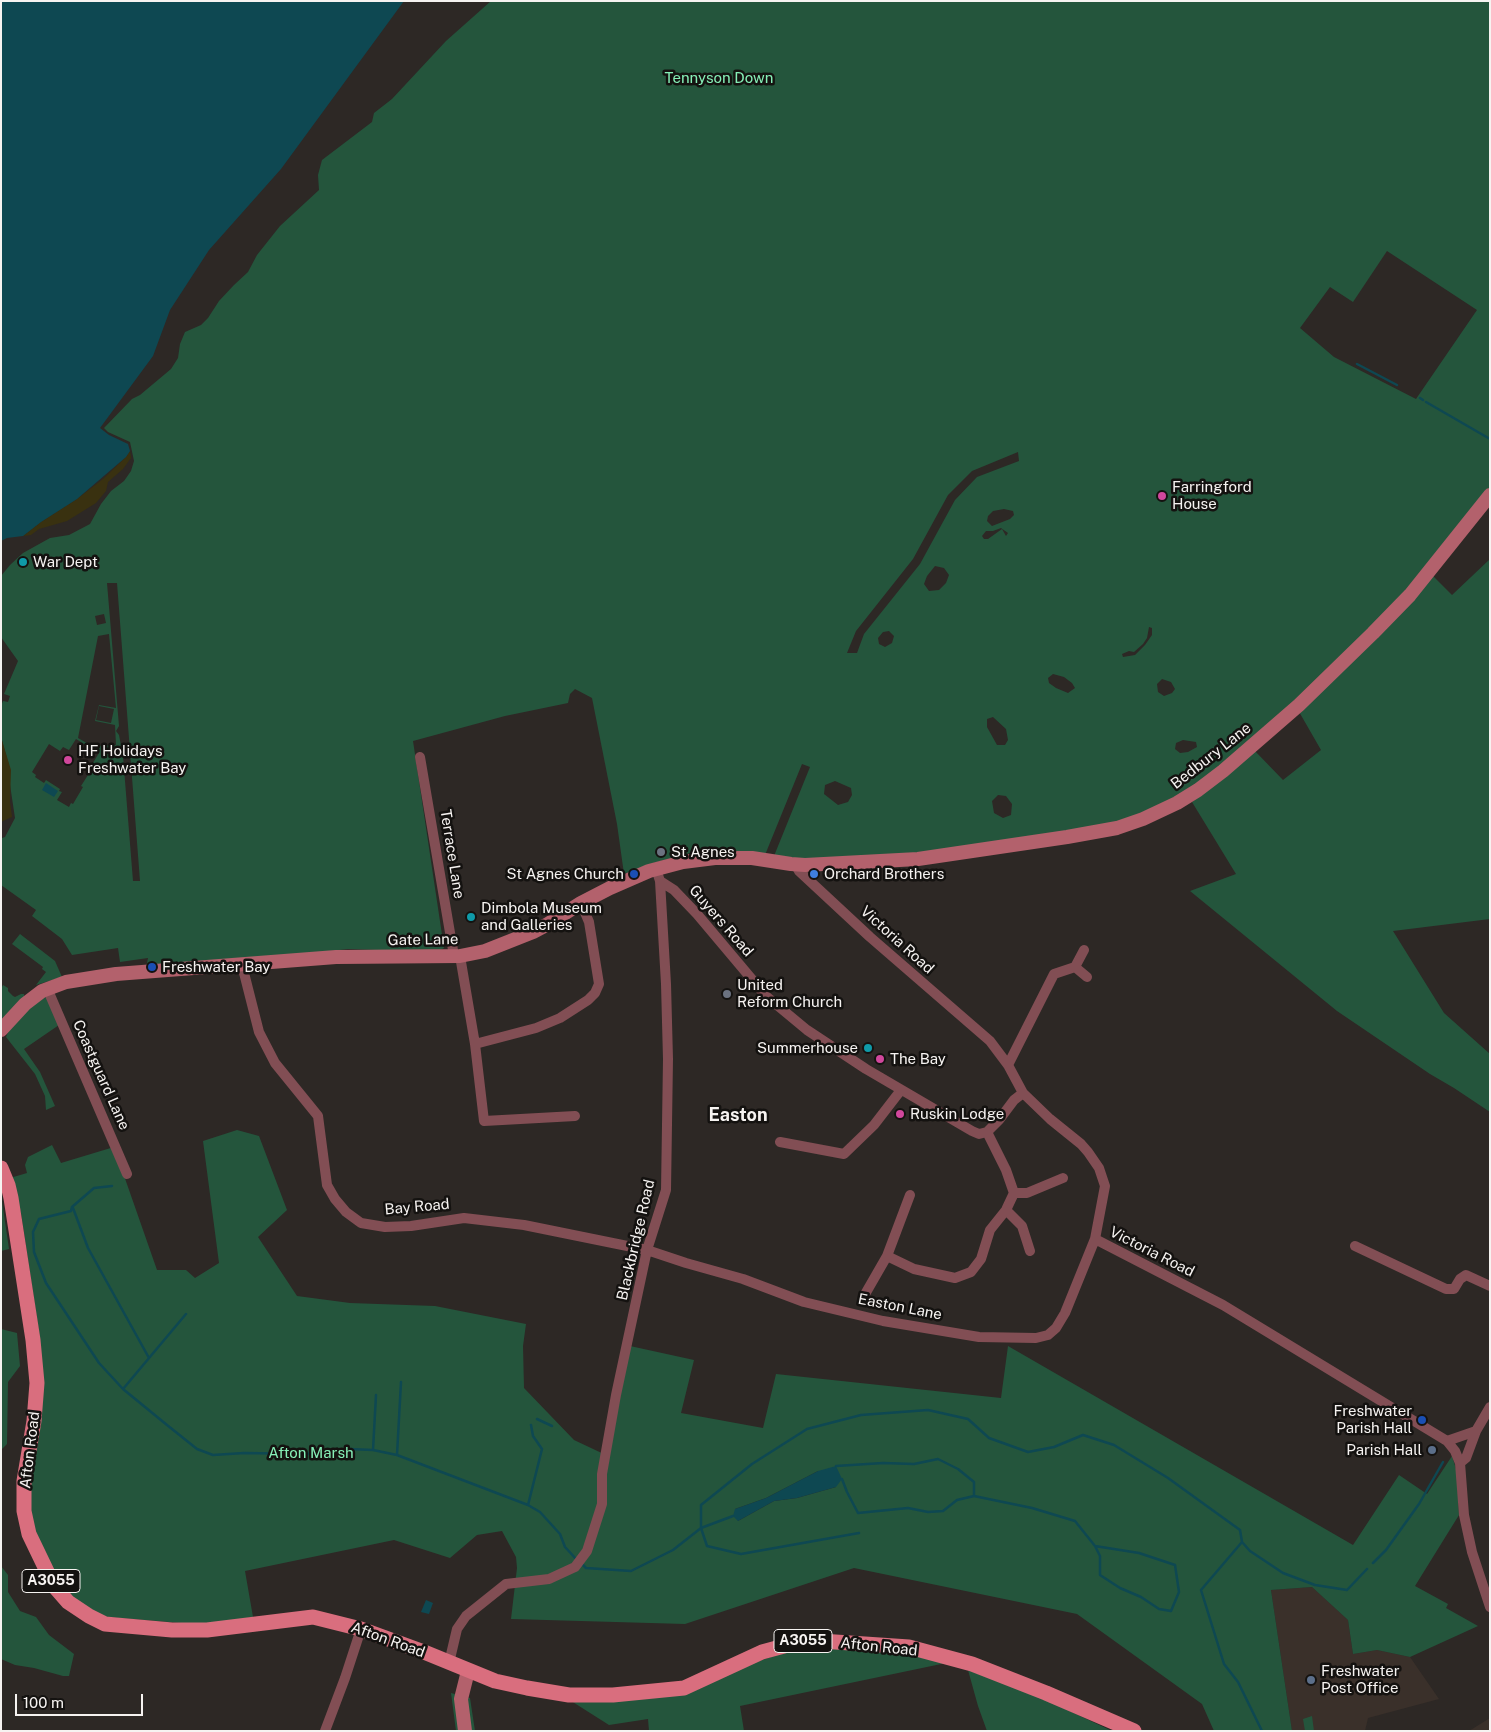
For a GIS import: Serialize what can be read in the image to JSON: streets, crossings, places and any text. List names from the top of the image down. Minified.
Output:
{"streets":{"main road":["Afton Road","A3055"],"street":["Bedbury Lane","Terrace Lane","Guyers Road","Gate Lane","Victoria Road","Coastguard Lane","Bay Road","Blackbridge Road","Easton Lane"]},"crossings":[["Bedbury Lane","Gate Lane"],["Bedbury Lane","Victoria Road"],["Terrace Lane","Gate Lane"],["Guyers Road","Gate Lane"],["Guyers Road","Blackbridge Road"],["Gate Lane","Victoria Road"],["Gate Lane","Coastguard Lane"],["Gate Lane","Bay Road"],["Gate Lane","Blackbridge Road"],["Victoria Road","Easton Lane"],["Bay Road","Blackbridge Road"],["Bay Road","Easton Lane"],["Blackbridge Road","Easton Lane"],["Blackbridge Road","Afton Road"]],"districts":["Easton"],"parks":["Tennyson Down","Afton Marsh"],"places":["Farringford House","War Dept","HF Holidays Freshwater Bay","St Agnes","St Agnes Church","Orchard Brothers","Dimbola Museum and Galleries","Freshwater Bay","United Reform Church","Summerhouse","The Bay","Ruskin Lodge","Freshwater Parish Hall","Parish Hall","Freshwater Post Office"],"scale_bar":"100 m"}
